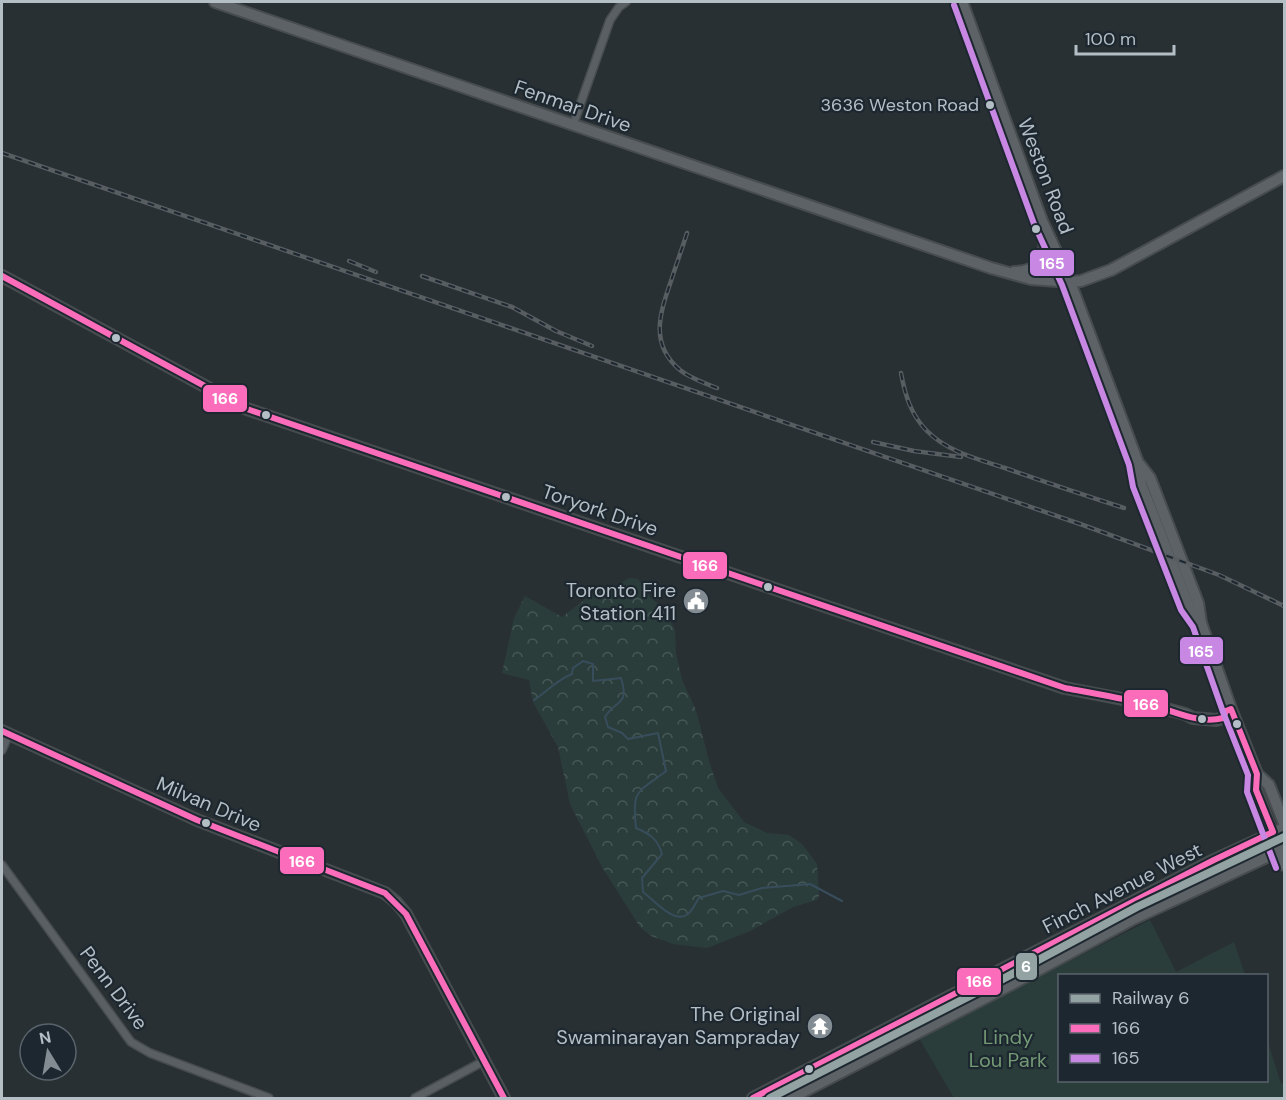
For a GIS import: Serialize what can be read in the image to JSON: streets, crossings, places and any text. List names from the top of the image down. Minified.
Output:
{"streets":{"street":["Fenmar Drive","Weston Road","Toryork Drive","Milvan Drive","Finch Avenue West","Penn Drive"]},"crossings":[["Fenmar Drive","Weston Road"],["Weston Road","Toryork Drive"],["Weston Road","Finch Avenue West"]],"parks":["Lindy Lou Park"],"places":{"other":["3636 Weston Road"],"public building":["Toronto Fire Station 411"],"temple":["The Original Swaminarayan Sampraday"]},"lines":["transit line 165","transit line 166","rail line 6"],"legend":["Railway 6","166","165"],"scale_bar":"100 m","north":"top"}
